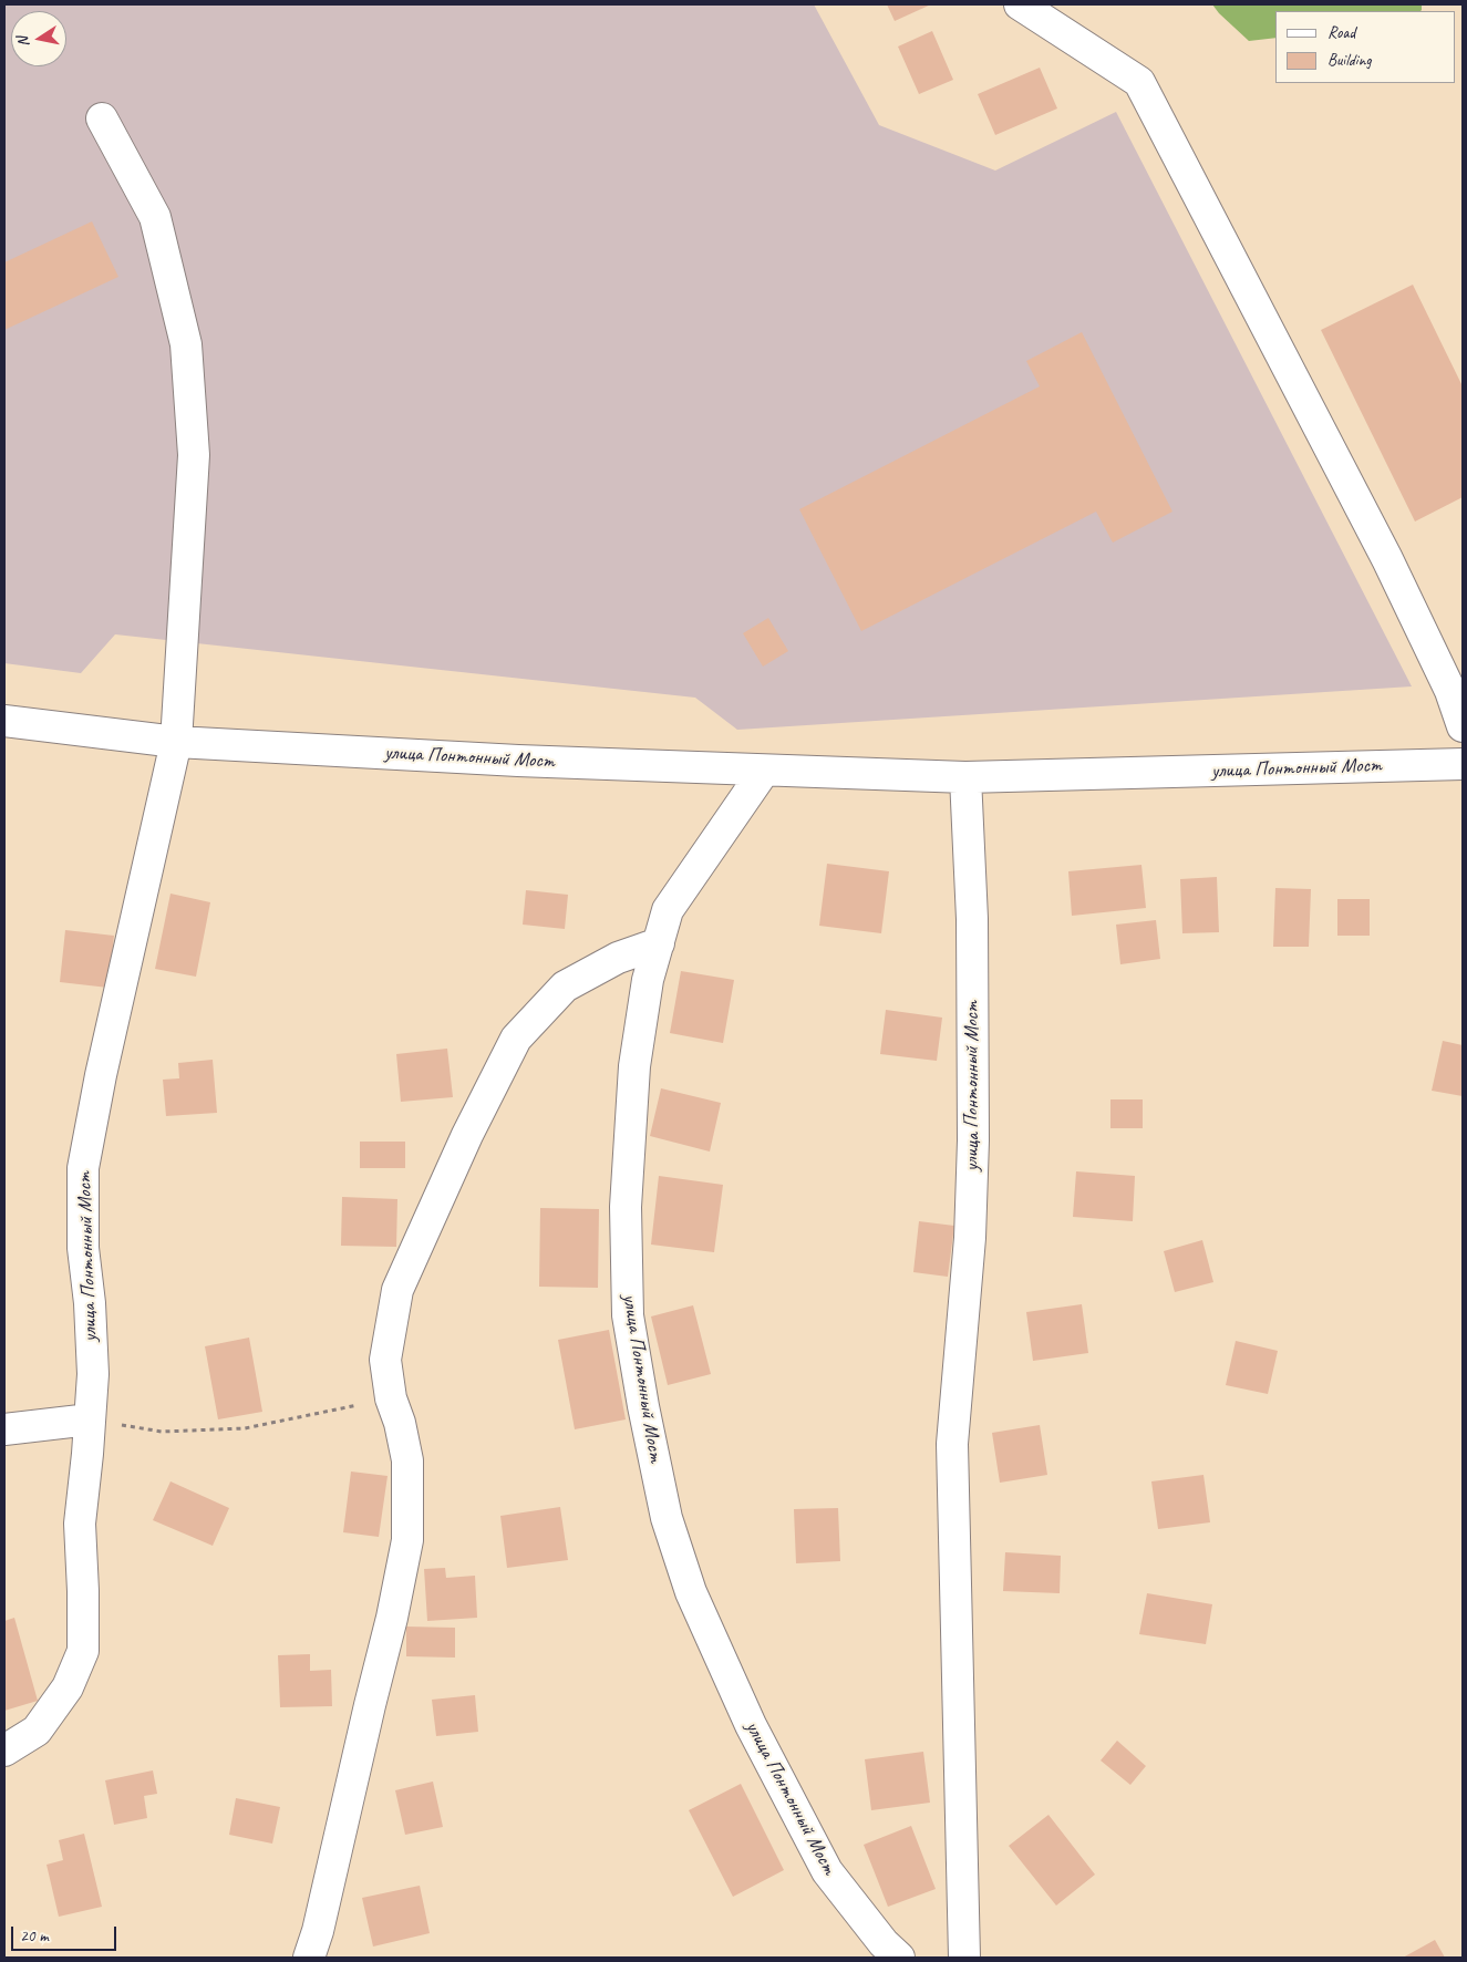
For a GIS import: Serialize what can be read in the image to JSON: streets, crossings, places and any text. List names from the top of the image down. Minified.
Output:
{"streets":{"street":["улица Понтонный Мост"]},"legend":["Road","Building"],"scale_bar":"20 m","north":"left"}
